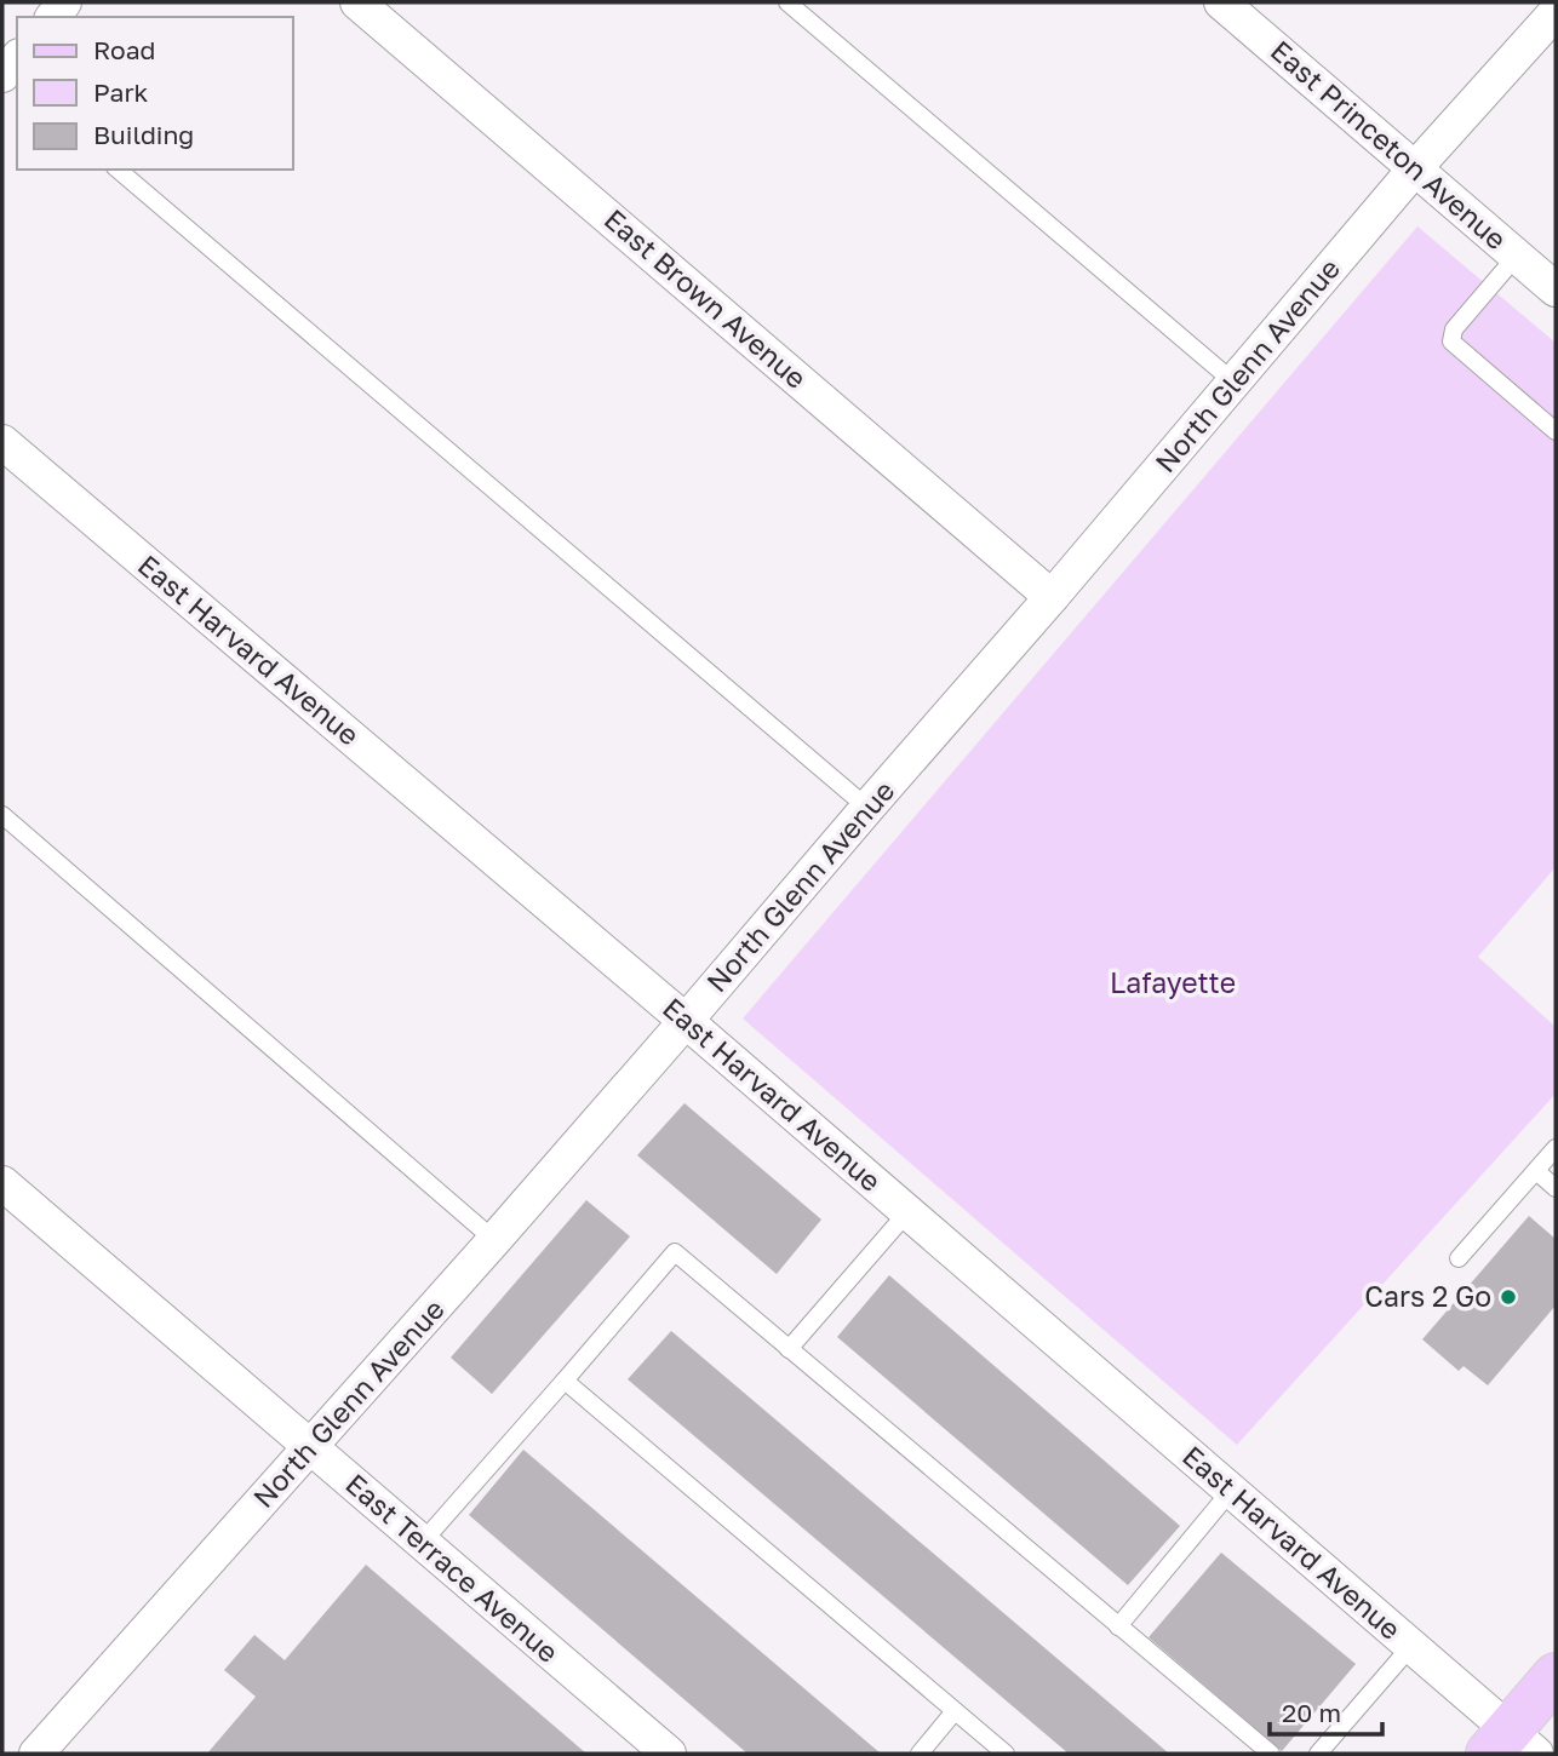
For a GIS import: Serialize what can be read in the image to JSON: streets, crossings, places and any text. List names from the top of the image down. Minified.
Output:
{"streets":{"street":["East Princeton Avenue","East Brown Avenue","North Glenn Avenue","East Harvard Avenue","East Terrace Avenue"]},"crossings":[["East Princeton Avenue","North Glenn Avenue"],["East Brown Avenue","North Glenn Avenue"],["North Glenn Avenue","East Harvard Avenue"],["North Glenn Avenue","East Terrace Avenue"]],"parks":["Lafayette"],"places":["Cars 2 Go"],"legend":["Road","Park","Building"],"scale_bar":"20 m"}
